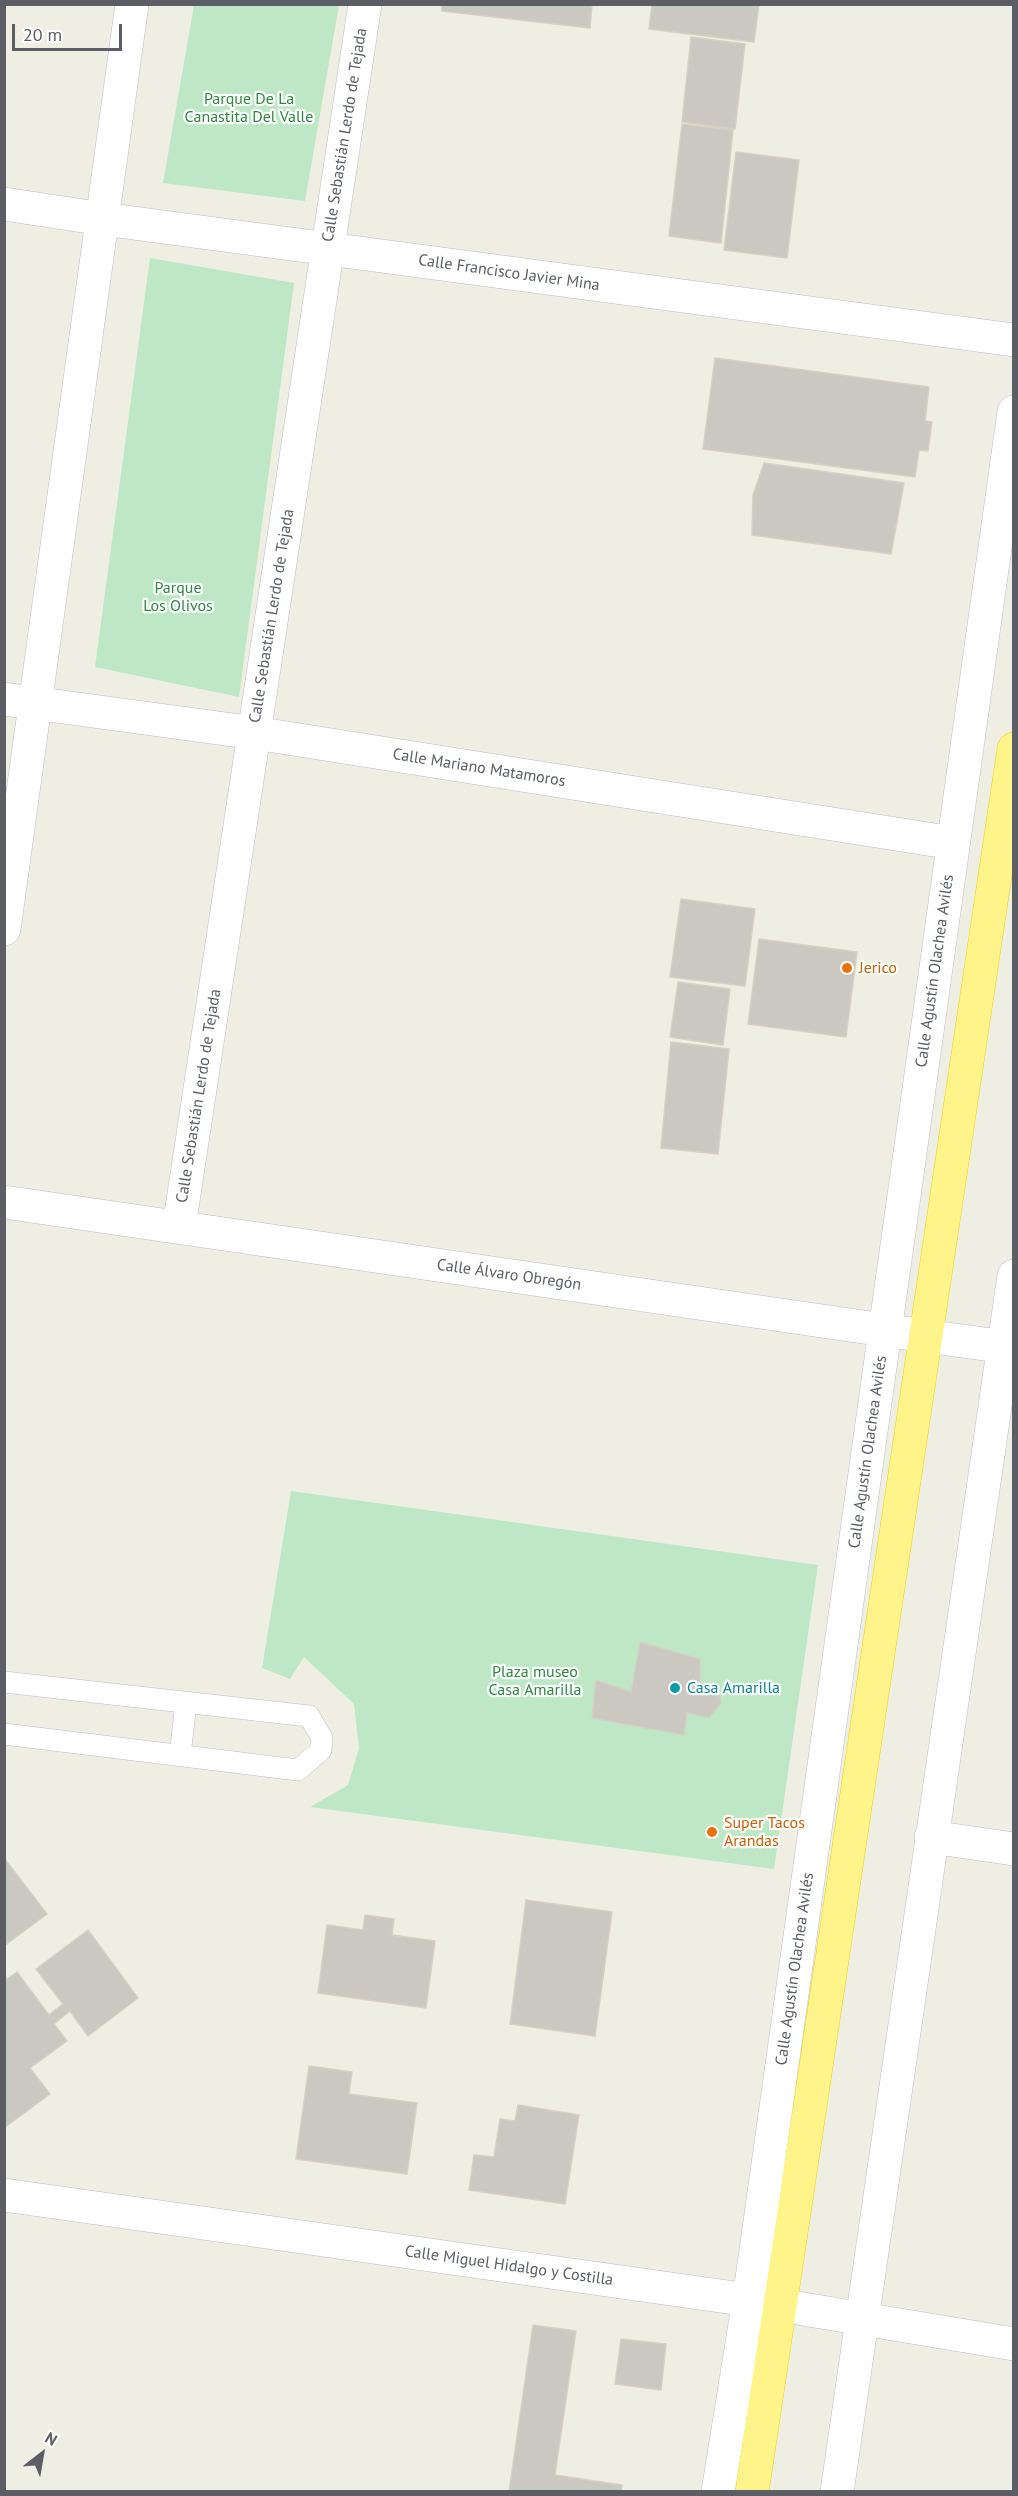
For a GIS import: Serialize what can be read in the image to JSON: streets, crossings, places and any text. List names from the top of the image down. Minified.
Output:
{"streets":{"street":["Calle Sebastián Lerdo de Tejada","Calle Francisco Javier Mina","Calle Mariano Matamoros","Calle Agustín Olachea Avilés","Calle Álvaro Obregón","Calle Miguel Hidalgo y Costilla"]},"crossings":[["Calle Sebastián Lerdo de Tejada","Calle Francisco Javier Mina"],["Calle Sebastián Lerdo de Tejada","Calle Mariano Matamoros"],["Calle Sebastián Lerdo de Tejada","Calle Álvaro Obregón"],["Calle Mariano Matamoros","Calle Agustín Olachea Avilés"],["Calle Agustín Olachea Avilés","Calle Álvaro Obregón"],["Calle Agustín Olachea Avilés","Calle Miguel Hidalgo y Costilla"]],"parks":["Parque De La Canastita Del Valle","Parque Los Olivos","Plaza museo Casa Amarilla"],"places":["Jerico","Casa Amarilla","Super Tacos Arandas"],"scale_bar":"20 m","north":"top right"}
